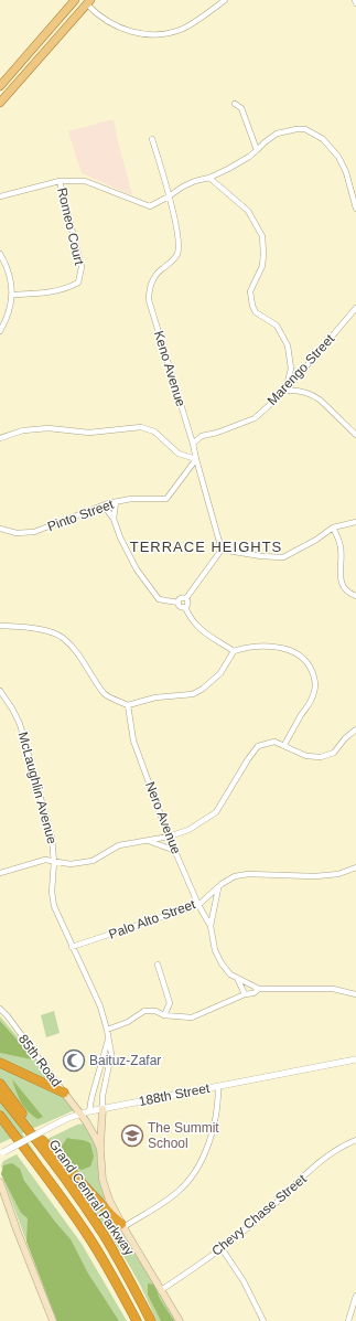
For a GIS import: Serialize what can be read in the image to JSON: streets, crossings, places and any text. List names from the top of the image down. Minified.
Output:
{"streets":{"highway":["Grand Central Parkway"],"main road":["85th Road"],"street":["Romeo Court","Keno Avenue","Marengo Street","Pinto Street","McLaughlin Avenue","Nero Avenue","Palo Alto Street","188th Street","Chevy Chase Street"]},"crossings":[["Keno Avenue","Marengo Street"],["Keno Avenue","Pinto Street"],["McLaughlin Avenue","Palo Alto Street"],["McLaughlin Avenue","188th Street"],["Nero Avenue","Palo Alto Street"],["85th Road","188th Street"],["85th Road","Grand Central Parkway"],["188th Street","Grand Central Parkway"],["Grand Central Parkway","Chevy Chase Street"]],"districts":["TERRACE HEIGHTS"],"places":{"mosque":["Baituz-Zafar"],"school or university":["The Summit School"]}}
